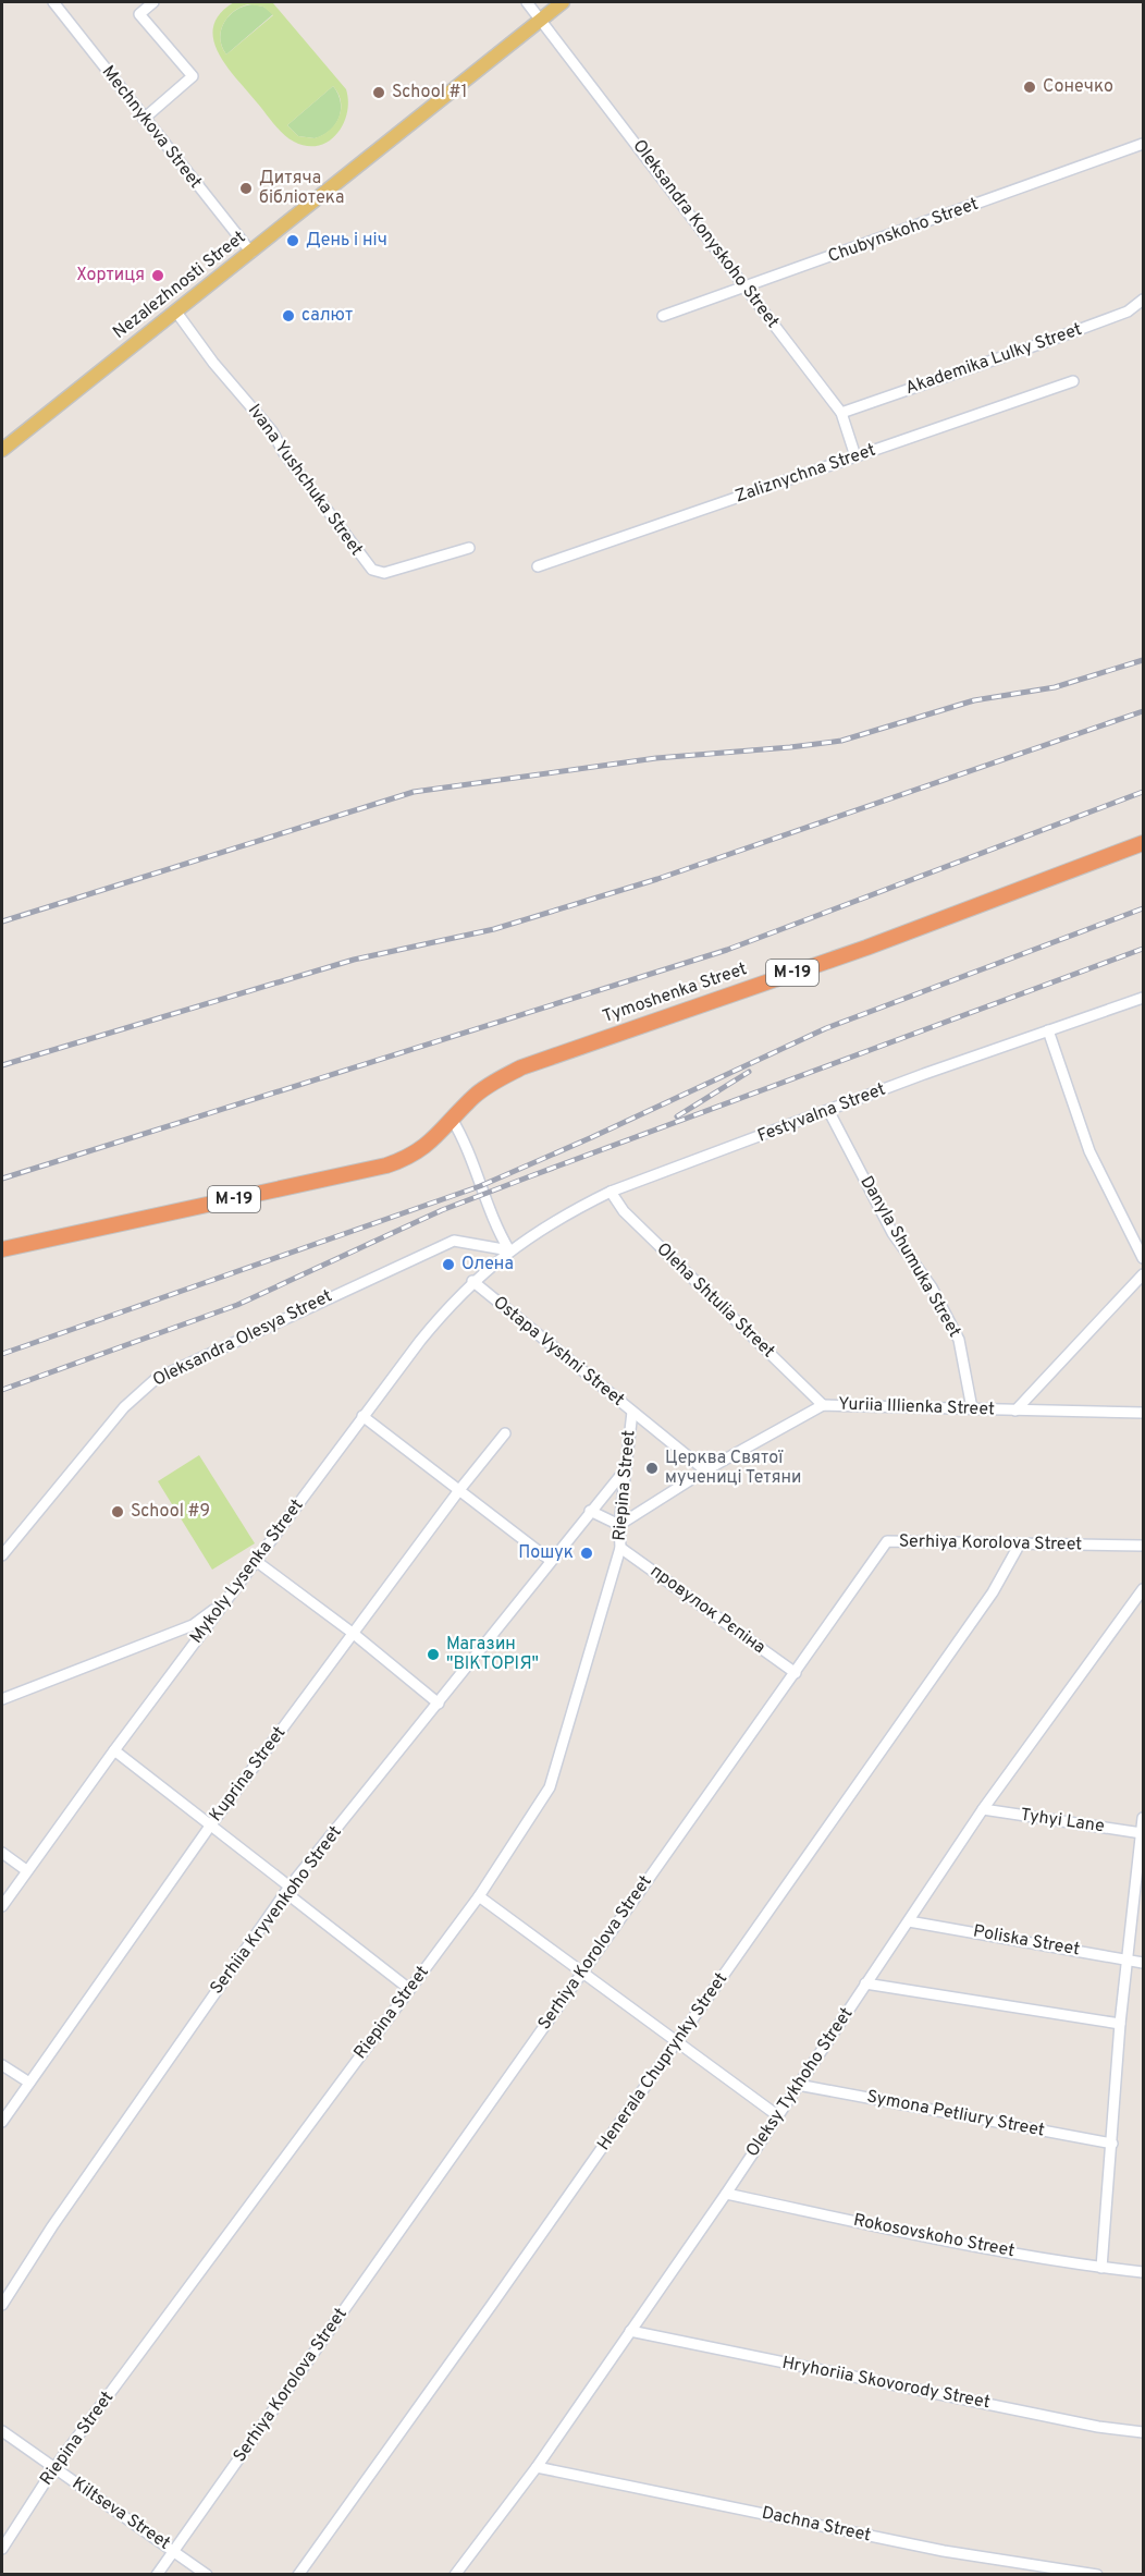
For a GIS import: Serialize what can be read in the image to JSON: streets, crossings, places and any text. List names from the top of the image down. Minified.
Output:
{"streets":{"highway":["М-19","Tymoshenka Street"],"main road":["Nezalezhnosti Street"],"street":["Mechnykova Street","Chubynskoho Street","Oleksandra Konyskoho Street","Akademika Lulky Street","Zaliznychna Street","Ivana Yushchuka Street","Festyvalna Street","Danyla Shumuka Street","Oleha Shtulia Street","Oleksandra Olesya Street","Ostapa Vyshni Street","Yuriia Illienka Street","Riepina Street","Serhiya Korolova Street","Mykoly Lysenka Street","провулок Рєпіна","Kuprina Street","Tyhyi Lane","Serhiia Kryvenkoho Street","Poliska Street","Henerala Chuprynky Street","Oleksy Tykhoho Street","Symona Petliury Street","Rokosovskoho Street","Hryhoriia Skovorody Street","Kiltseva Street","Dachna Street"]},"crossings":[["Mechnykova Street","Nezalezhnosti Street"],["Chubynskoho Street","Oleksandra Konyskoho Street"],["Oleksandra Konyskoho Street","Nezalezhnosti Street"],["Oleksandra Konyskoho Street","Akademika Lulky Street"],["Oleksandra Konyskoho Street","Zaliznychna Street"],["Nezalezhnosti Street","Ivana Yushchuka Street"],["М-19","Tymoshenka Street"],["Festyvalna Street","Danyla Shumuka Street"],["Festyvalna Street","Oleha Shtulia Street"],["Festyvalna Street","Oleksandra Olesya Street"],["Festyvalna Street","Mykoly Lysenka Street"],["Danyla Shumuka Street","Yuriia Illienka Street"],["Oleha Shtulia Street","Yuriia Illienka Street"],["Oleksandra Olesya Street","Mykoly Lysenka Street"],["Ostapa Vyshni Street","Yuriia Illienka Street"],["Ostapa Vyshni Street","Riepina Street"],["Ostapa Vyshni Street","Mykoly Lysenka Street"],["Yuriia Illienka Street","Riepina Street"],["Riepina Street","провулок Рєпіна"],["Riepina Street","Serhiia Kryvenkoho Street"],["Riepina Street","Kiltseva Street"],["Serhiya Korolova Street","провулок Рєпіна"],["Serhiya Korolova Street","Henerala Chuprynky Street"],["Serhiya Korolova Street","Kiltseva Street"],["Tyhyi Lane","Oleksy Tykhoho Street"],["Poliska Street","Oleksy Tykhoho Street"],["Oleksy Tykhoho Street","Symona Petliury Street"],["Oleksy Tykhoho Street","Rokosovskoho Street"],["Oleksy Tykhoho Street","Hryhoriia Skovorody Street"],["Oleksy Tykhoho Street","Dachna Street"]],"places":["Сонечко","School #1","Дитяча бібліотека","День і ніч","Хортиця","салют","Олена","Церква Святої мучениці Тетяни","School #9","Пошук","Магазин \"ВІКТОРІЯ\""]}
